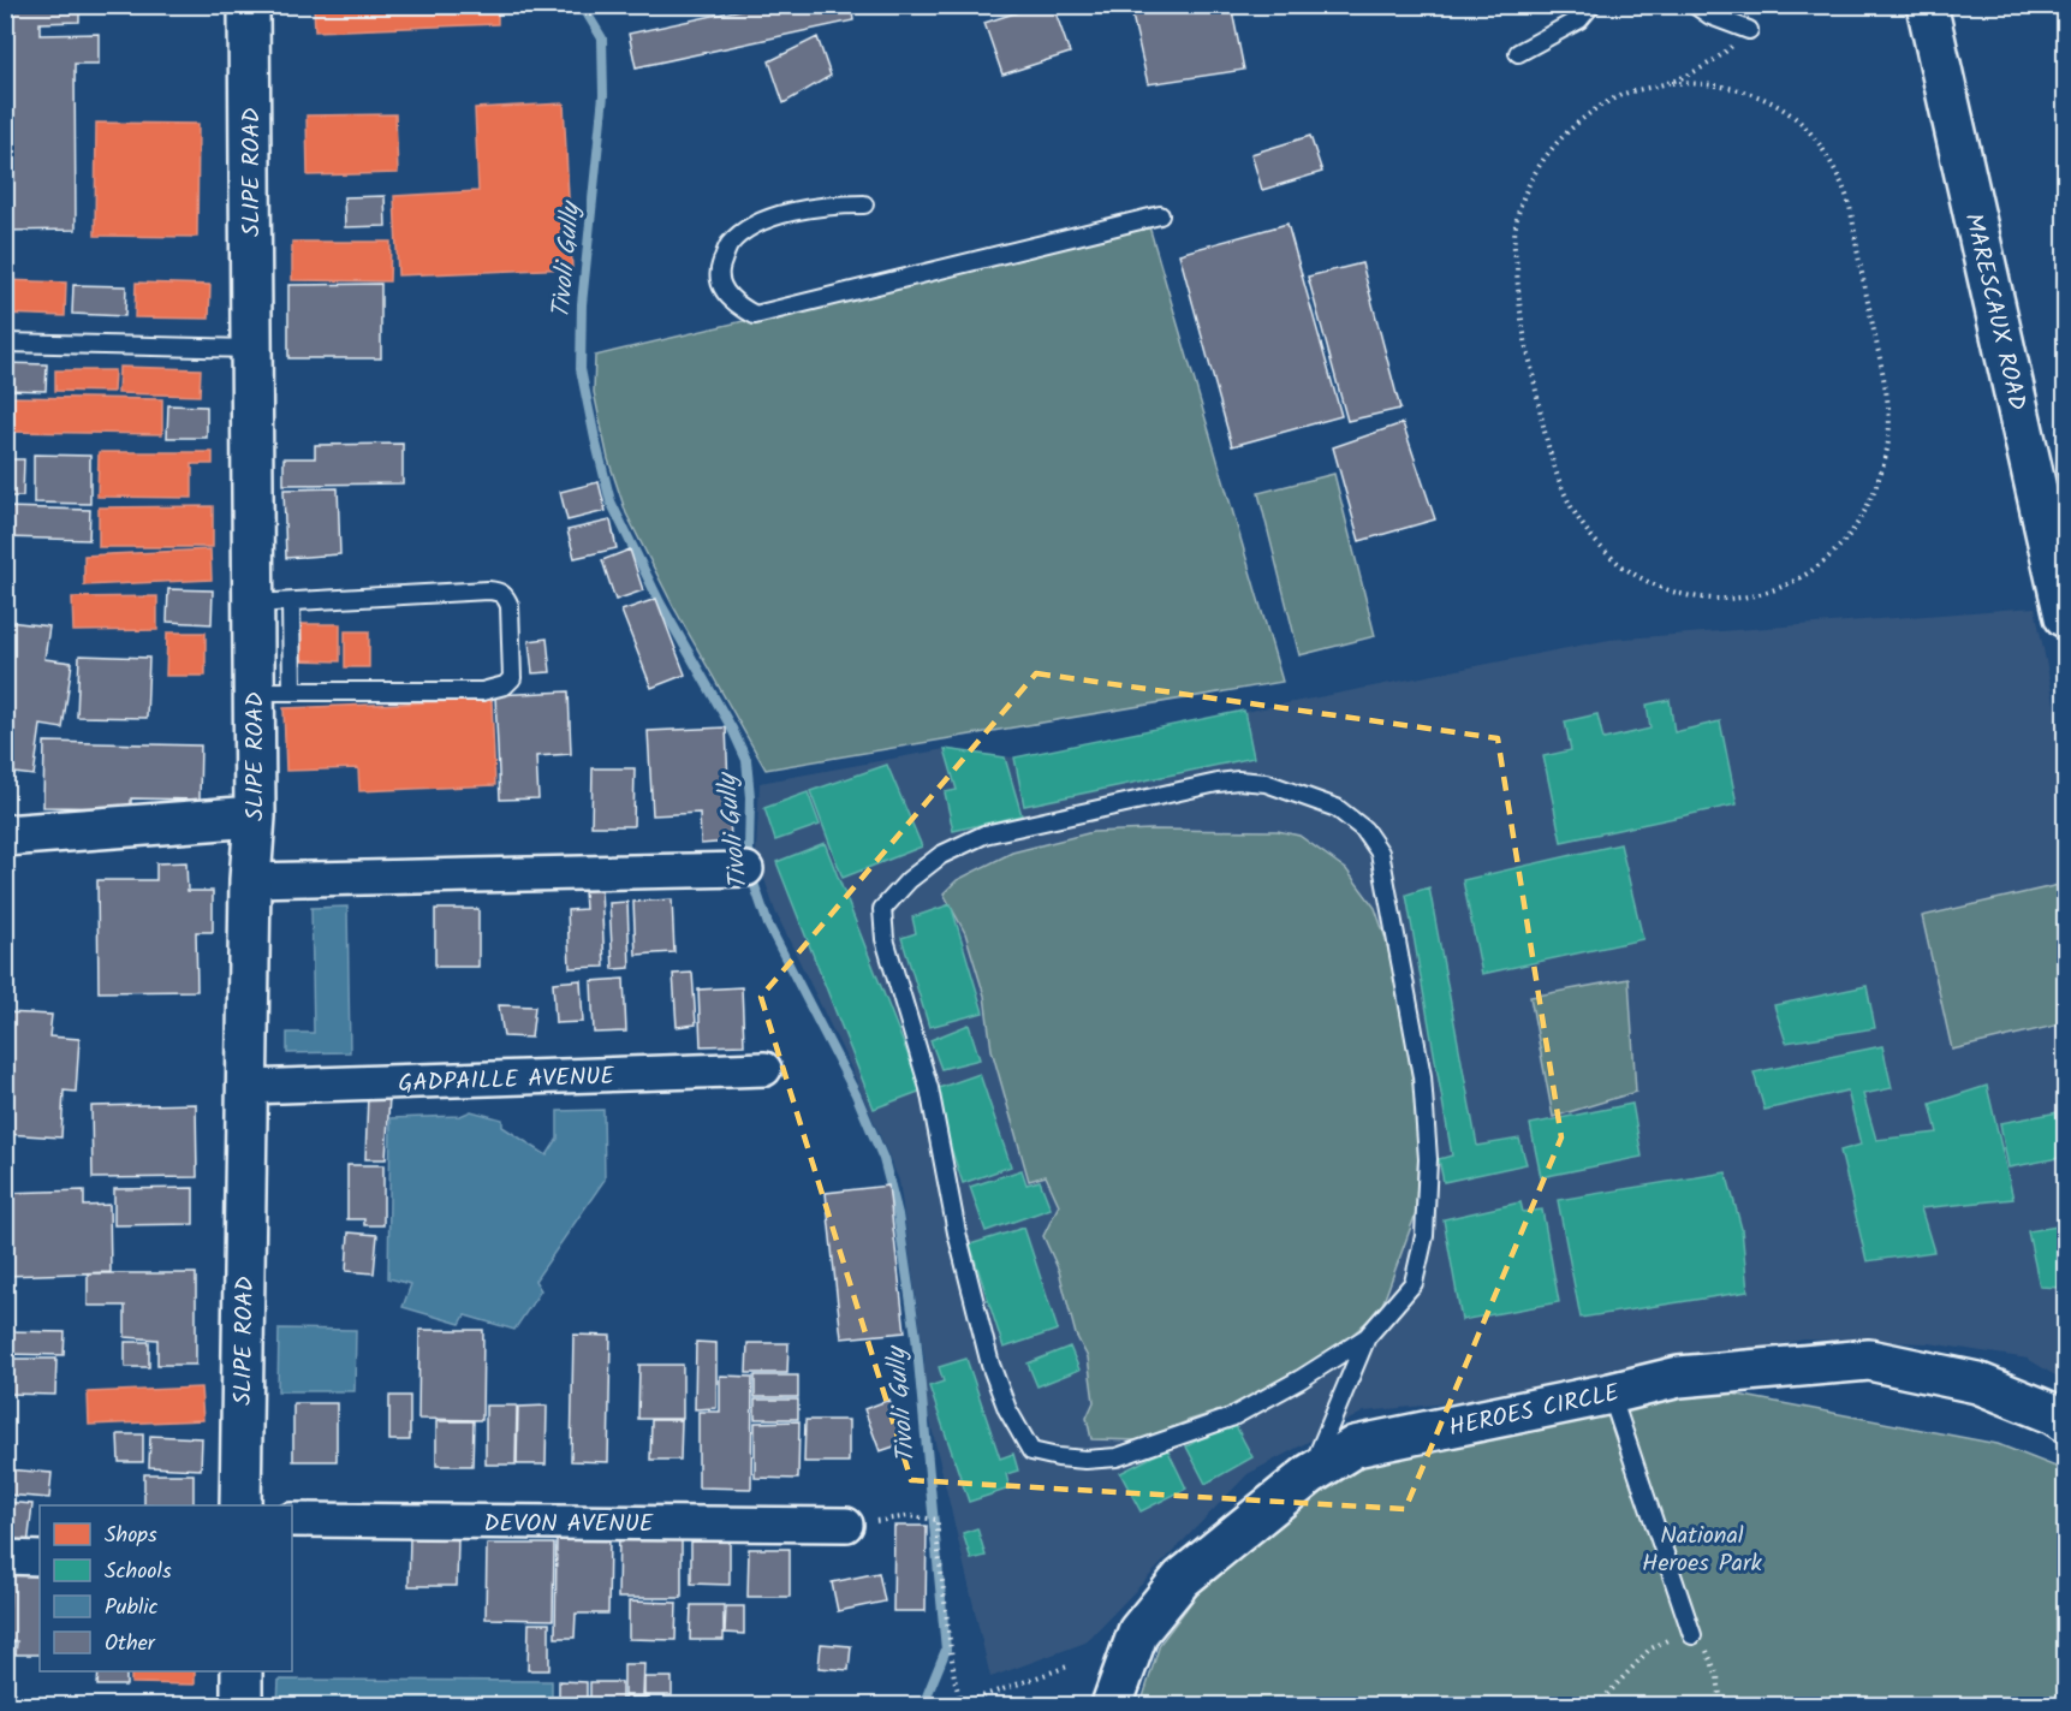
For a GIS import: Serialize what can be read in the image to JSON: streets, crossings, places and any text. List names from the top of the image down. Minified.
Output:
{"streets":{"main road":["SLIPE ROAD","MARESCAUX ROAD","HEROES CIRCLE"],"street":["GADPAILLE AVENUE","DEVON AVENUE"]},"crossings":[["SLIPE ROAD","GADPAILLE AVENUE"]],"water":["Tivoli Gully"],"parks":["National Heroes Park"],"legend":["Shops","Schools","Public","Other"]}
